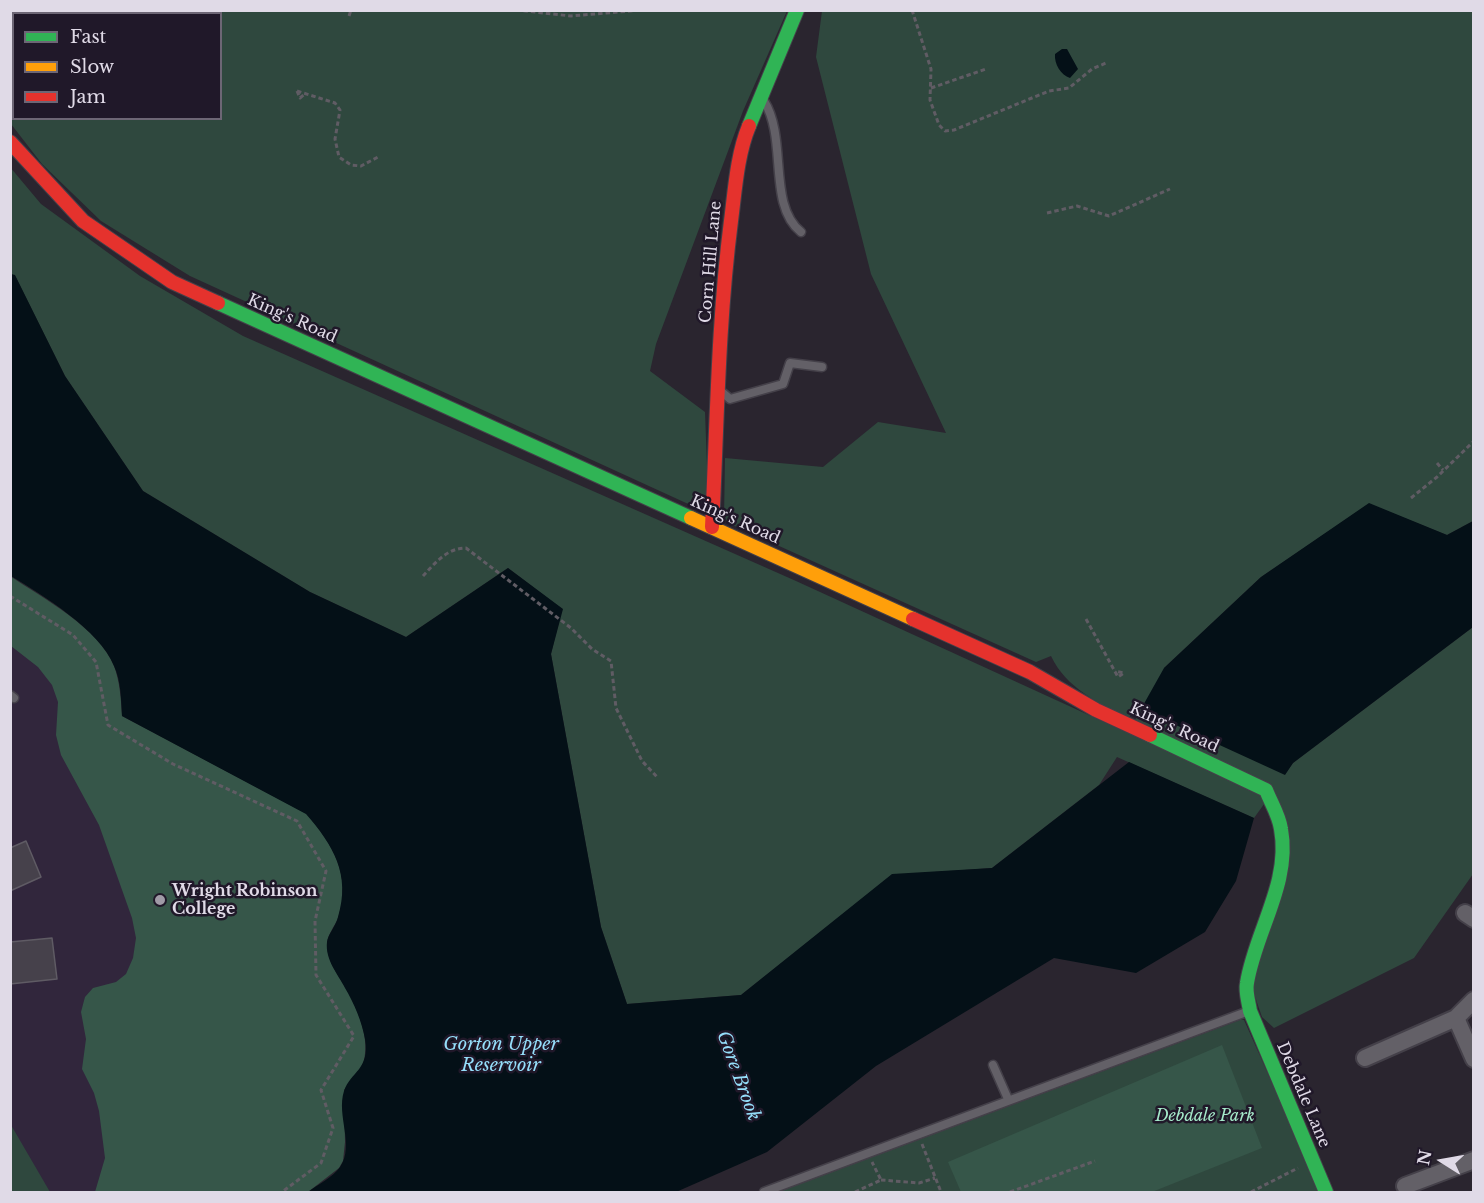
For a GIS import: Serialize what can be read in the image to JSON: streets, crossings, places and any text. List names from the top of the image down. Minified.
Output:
{"streets":{"street":["Corn Hill Lane","King's Road","Debdale Lane"]},"crossings":[["Corn Hill Lane","King's Road"],["King's Road","Debdale Lane"]],"water":["Gorton Upper Reservoir","Gore Brook"],"parks":["Debdale Park"],"places":["Wright Robinson College"],"legend":["Fast","Slow","Jam"],"north":"left"}
